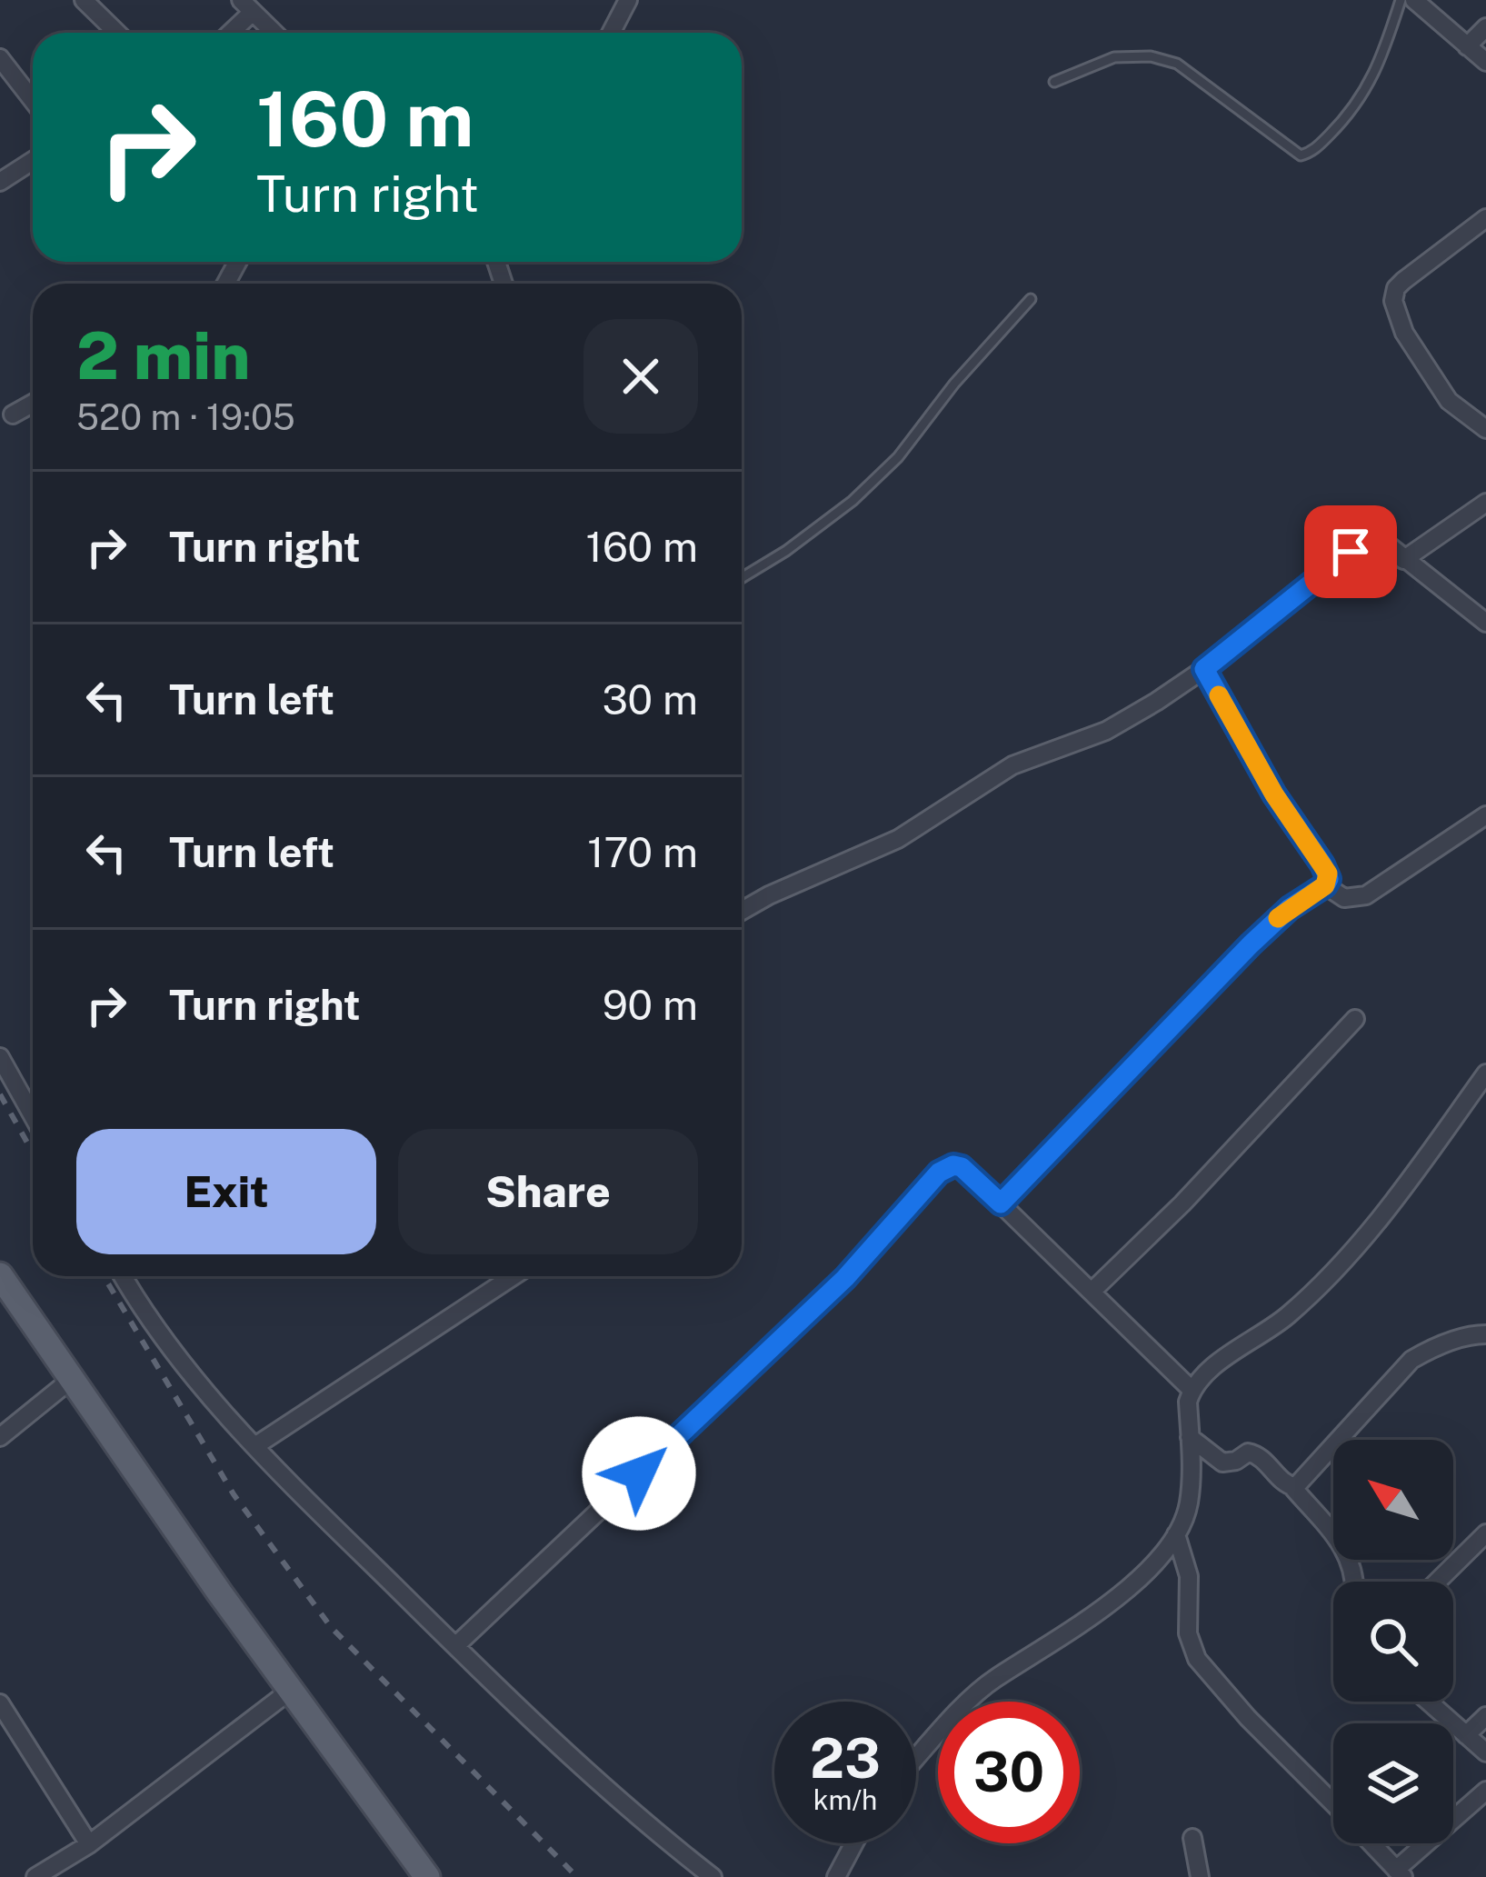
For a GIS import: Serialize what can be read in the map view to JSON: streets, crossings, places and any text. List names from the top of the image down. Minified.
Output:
{"north":"top left","page":{"turn":["160 m","Turn right"],"heading":["2 min","520 m · 19:05"],"list":[{"name":"Turn right","value":"160 m"},{"name":"Turn left","value":"30 m"},{"name":"Turn left","value":"170 m"},{"name":"Turn right","value":"90 m"}],"buttons":["Exit","Share"],"speed":"23 km/h","limit":"30"}}
